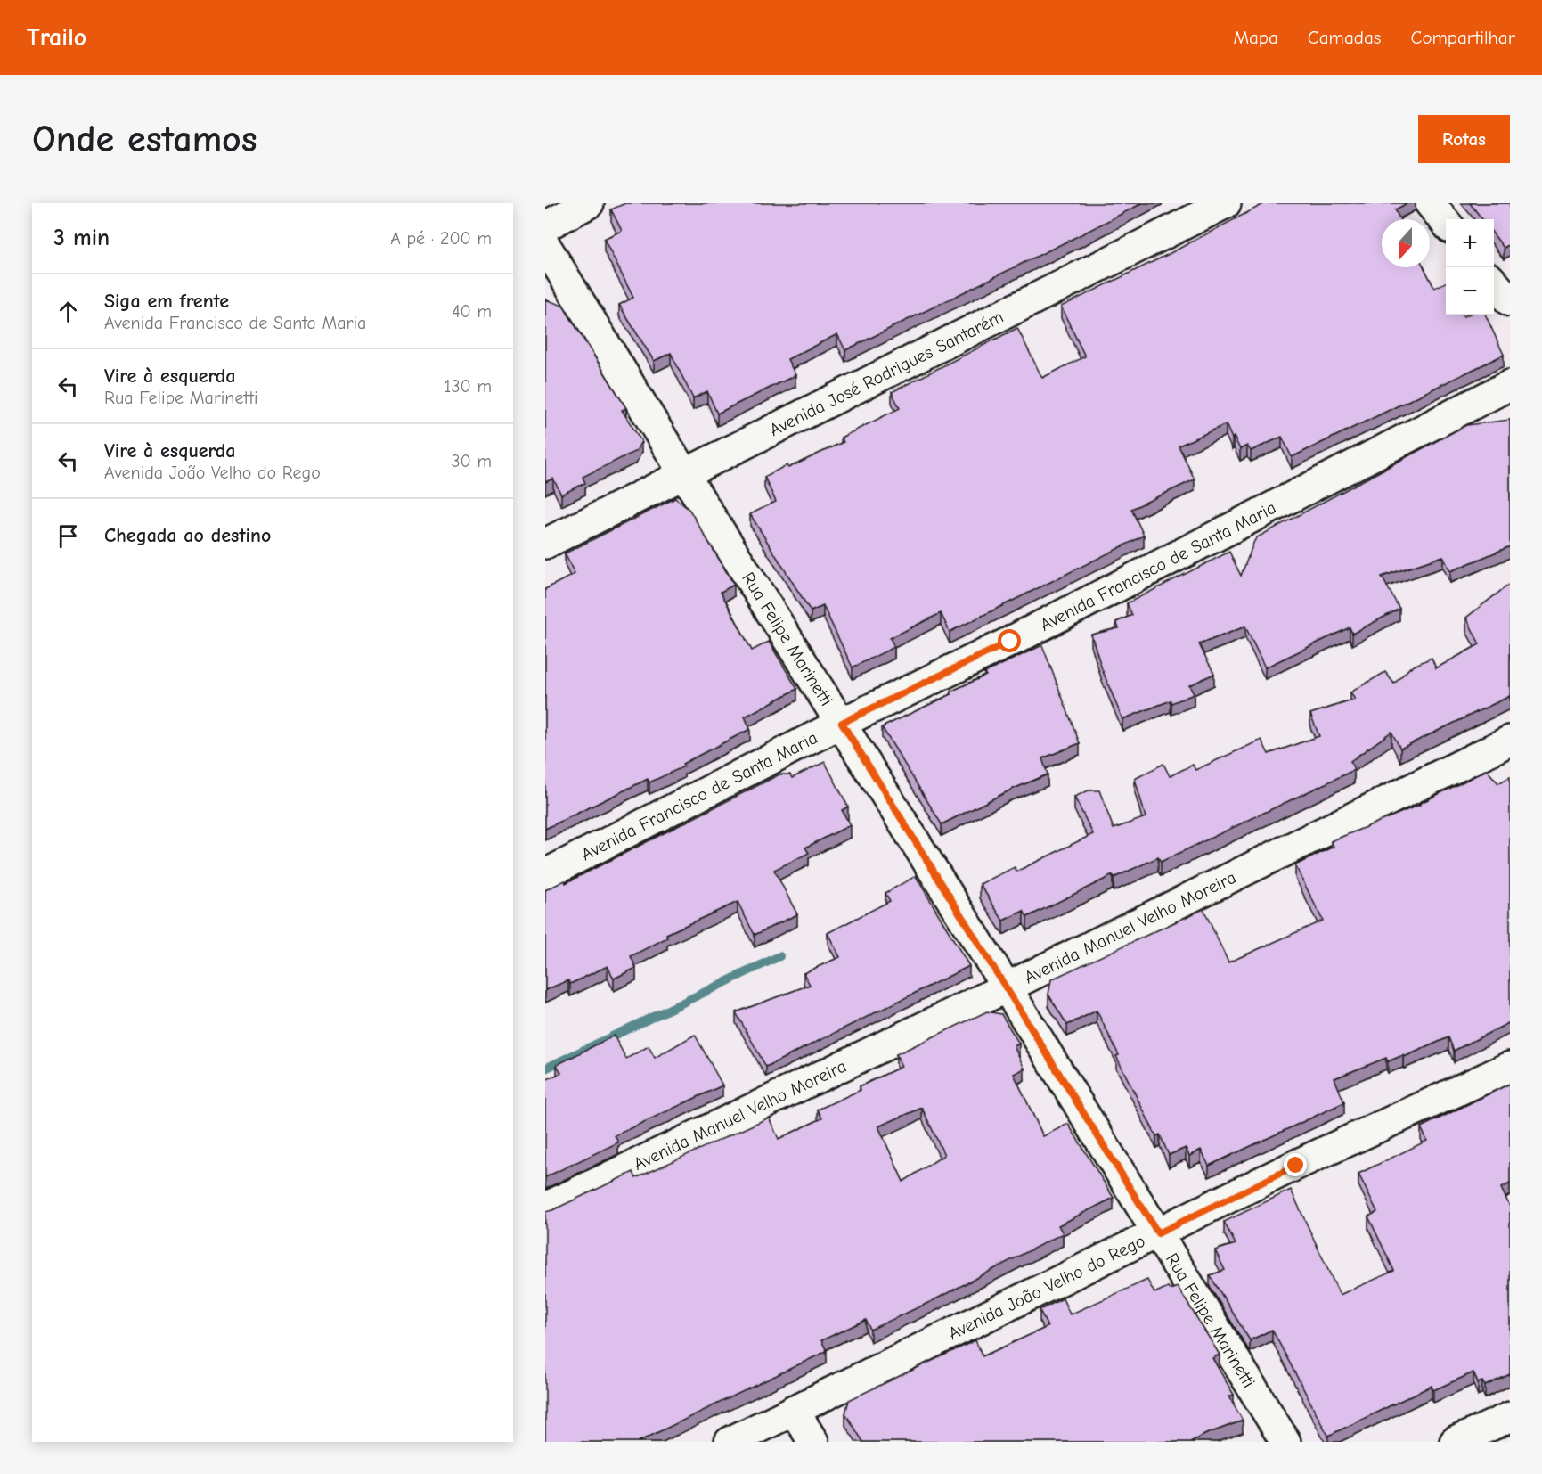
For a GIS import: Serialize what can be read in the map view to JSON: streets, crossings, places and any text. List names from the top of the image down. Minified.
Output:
{"streets":{"street":["Avenida José Rodrigues Santarém","Avenida Francisco de Santa Maria","Rua Felipe Marinetti","Avenida Manuel Velho Moreira","Avenida João Velho do Rego"]},"crossings":[["Avenida José Rodrigues Santarém","Rua Felipe Marinetti"],["Avenida Francisco de Santa Maria","Rua Felipe Marinetti"],["Rua Felipe Marinetti","Avenida Manuel Velho Moreira"],["Rua Felipe Marinetti","Avenida João Velho do Rego"]],"north":"bottom","page":{"header":"Trailo","nav":["Mapa","Camadas","Compartilhar"],"buttons":"Rotas","title":"Onde estamos","heading":["3 min","A pé · 200 m"],"map_buttons":["+","−"],"list":[["Siga em frente","Avenida Francisco de Santa Maria","40 m"],["Vire à esquerda","Rua Felipe Marinetti","130 m"],["Vire à esquerda","Avenida João Velho do Rego","30 m"],"Chegada ao destino"]}}
